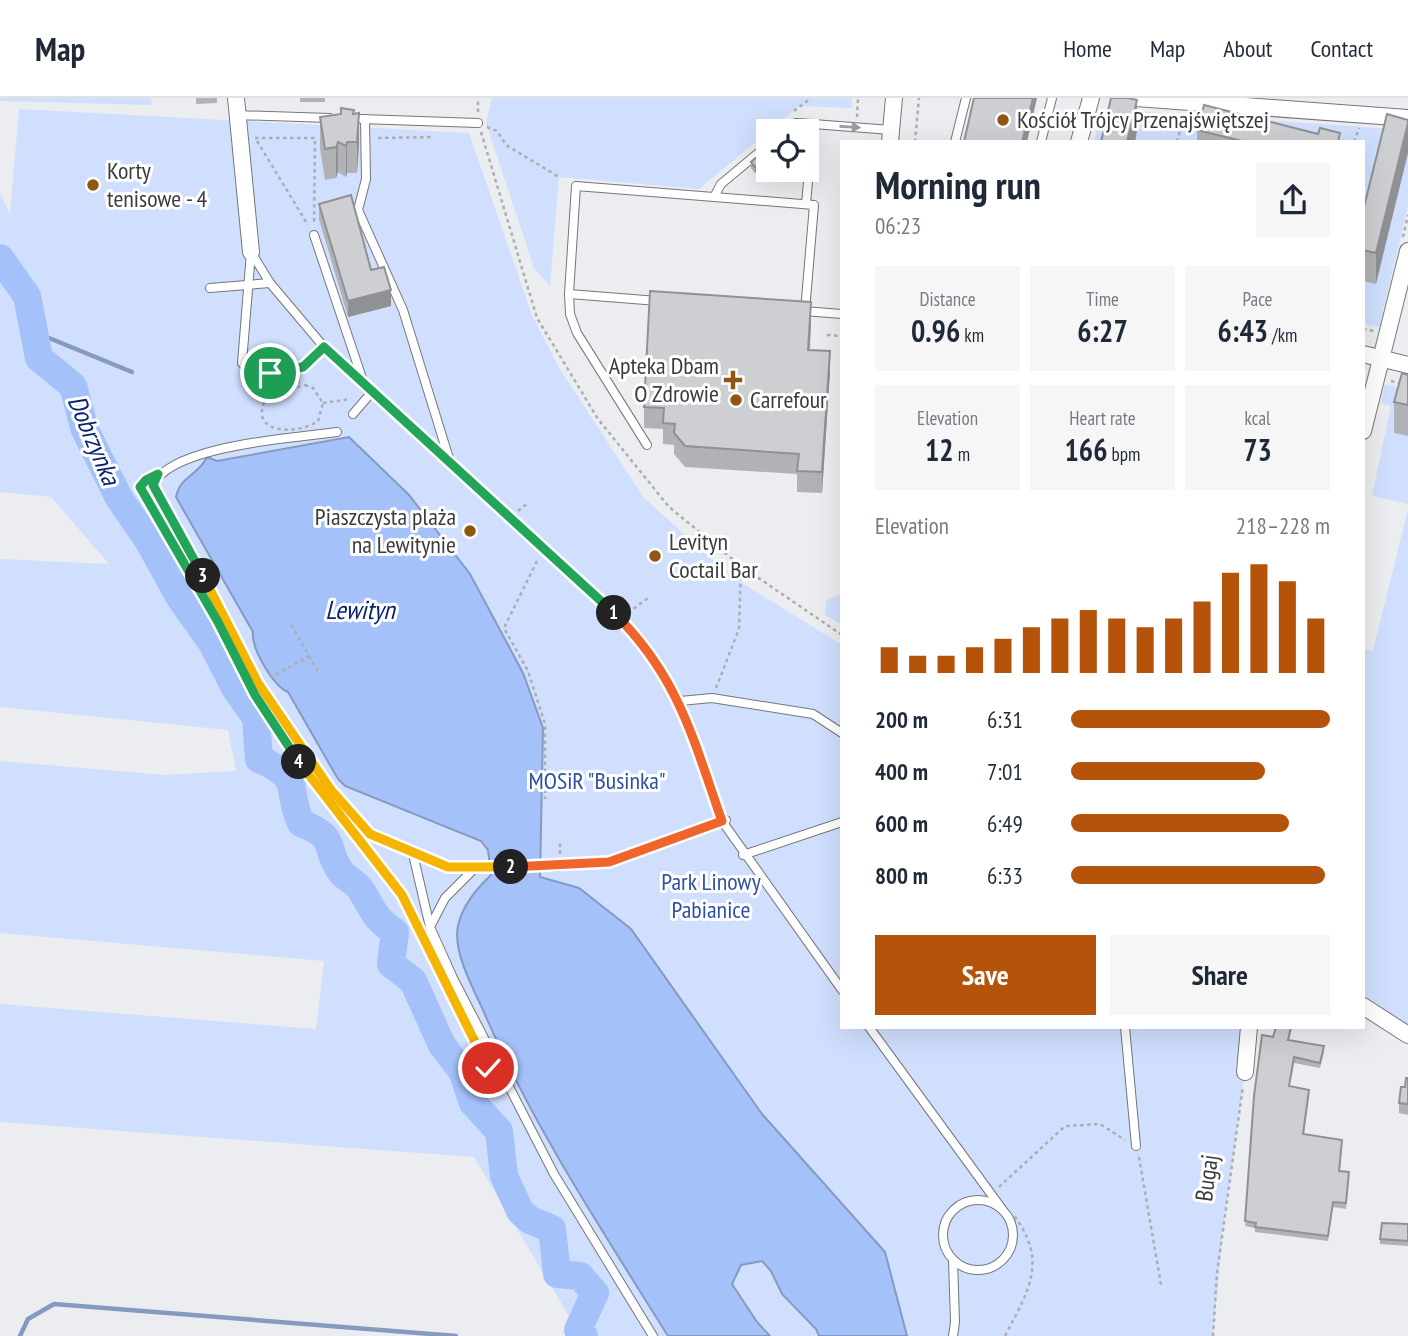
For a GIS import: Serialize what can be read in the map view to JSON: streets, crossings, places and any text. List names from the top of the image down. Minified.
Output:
{"streets":{"path":["Bugaj"]},"water":["Dobrzynka","Lewityn"],"parks":["MOSiR \"Businka\"","Park Linowy Pabianice"],"places":{"other":["Kościół Trójcy Przenajświętszej","Korty tenisowe - 4","Carrefour","Piaszczysta plaża na Lewitynie","Levityn Coctail Bar"],"health":["Apteka Dbam O Zdrowie"]},"page":{"header":"Map","nav":["Home","Map","About","Contact"],"heading":["Morning run","06:23"],"stats":[["Distance","0.96 km"],["Time","6:27"],["Pace","6:43 /km"],["Elevation","12 m"],["Heart rate","166 bpm"],["kcal","73"]],"chart":["Elevation","218–228 m"],"pins":["3","1","4","2"],"list":[{"name":"200 m","note":"6:31"},{"name":"400 m","note":"7:01"},{"name":"600 m","note":"6:49"},{"name":"800 m","note":"6:33"}],"buttons":["Save","Share"]}}
